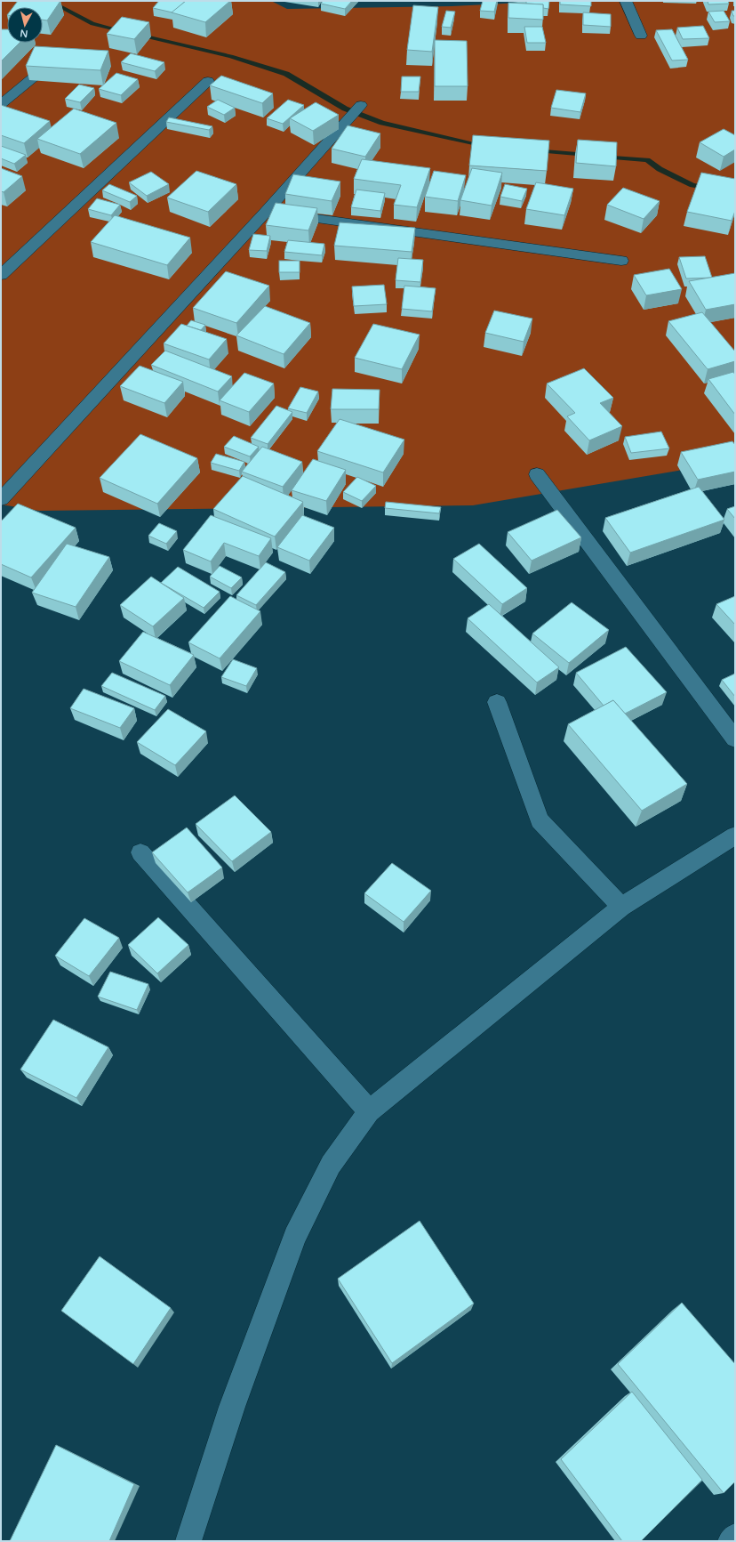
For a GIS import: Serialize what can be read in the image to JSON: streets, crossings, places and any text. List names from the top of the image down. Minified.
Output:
{"north":"bottom"}
